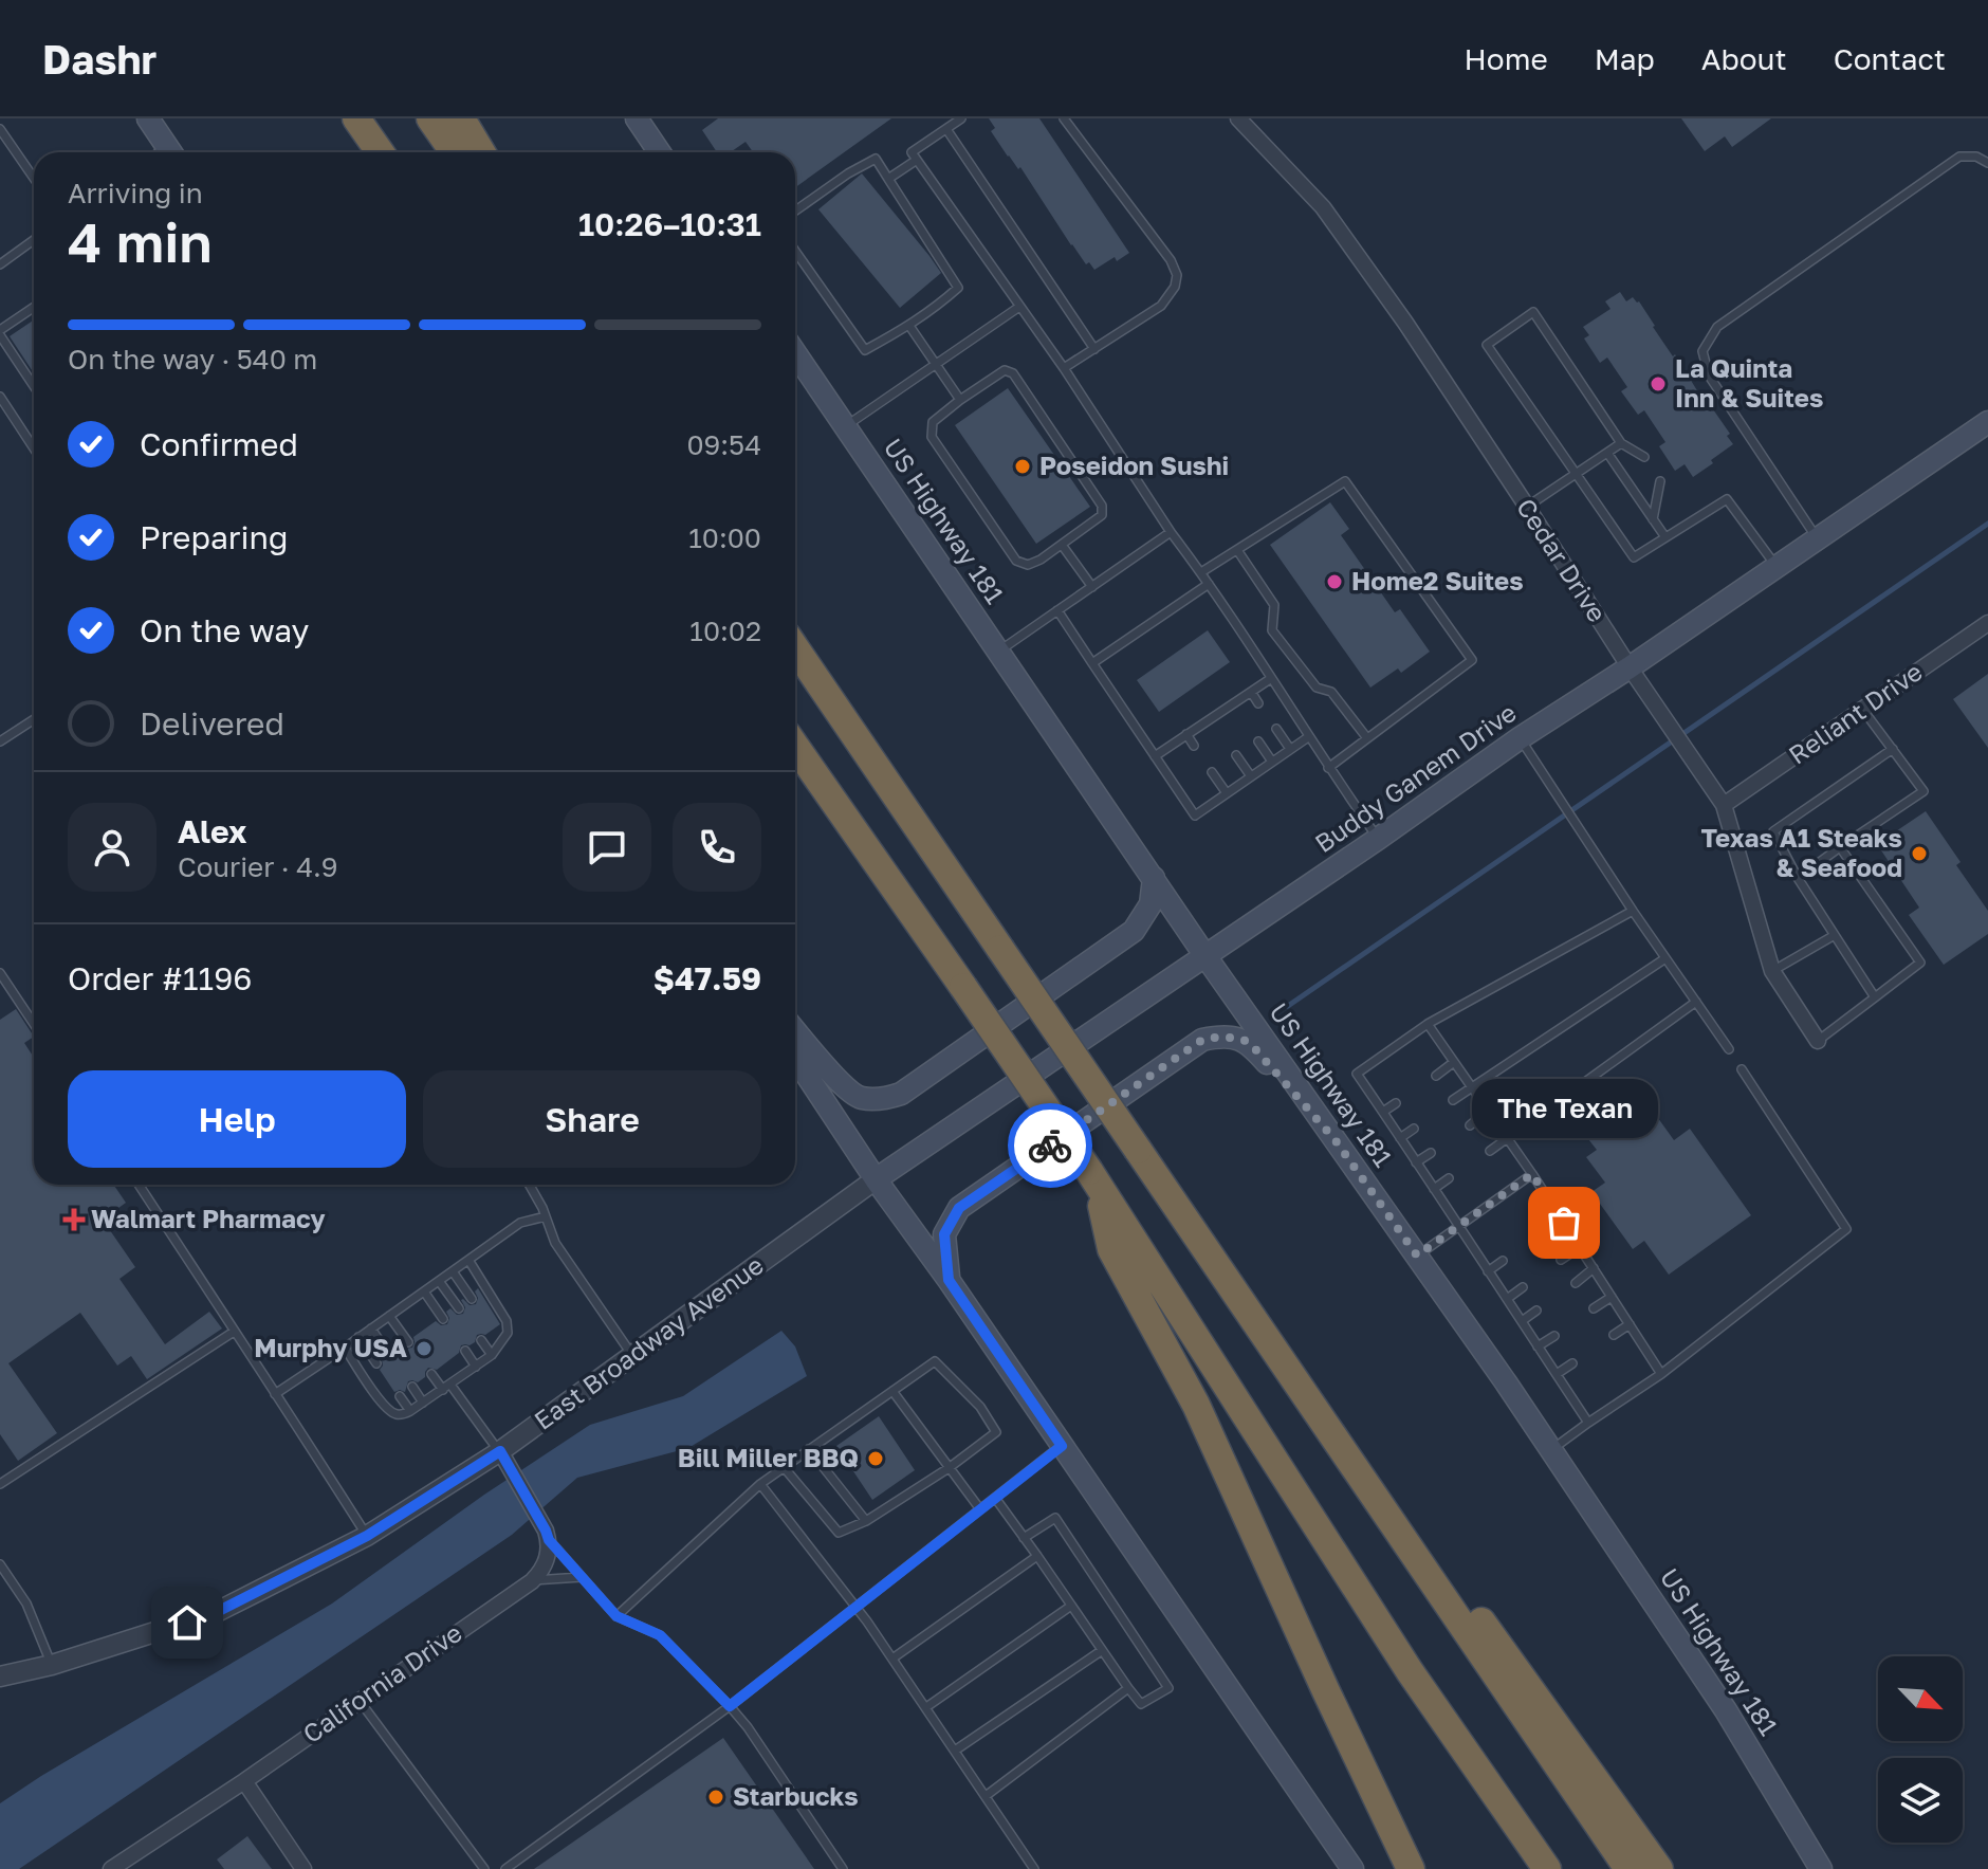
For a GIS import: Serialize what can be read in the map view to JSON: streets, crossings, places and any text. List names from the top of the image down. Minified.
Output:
{"streets":{"main road":["US Highway 181","Buddy Ganem Drive"],"street":["Cedar Drive","Reliant Drive","East Broadway Avenue","California Drive"]},"crossings":[["US Highway 181","Buddy Ganem Drive"],["Cedar Drive","Reliant Drive"],["Cedar Drive","Buddy Ganem Drive"],["Buddy Ganem Drive","East Broadway Avenue"]],"places":{"other":["La Quinta Inn & Suites","Poseidon Sushi","Home2 Suites","Texas A1 Steaks & Seafood","The Texan","Murphy USA","Bill Miller BBQ","Starbucks"],"health":["Walmart Pharmacy"]},"north":"bottom right","page":{"header":"Dashr","nav":["Home","Map","About","Contact"],"heading":["4 min","Arriving in","10:26–10:31"],"panel":["Alex","Courier · 4.9","Order #1196","$47.59"],"bar":"On the way · 540 m","list":[["Confirmed","09:54"],["Preparing","10:00"],["On the way","10:02"],"Delivered"],"buttons":["Help","Share"],"bubble":"The Texan"}}
